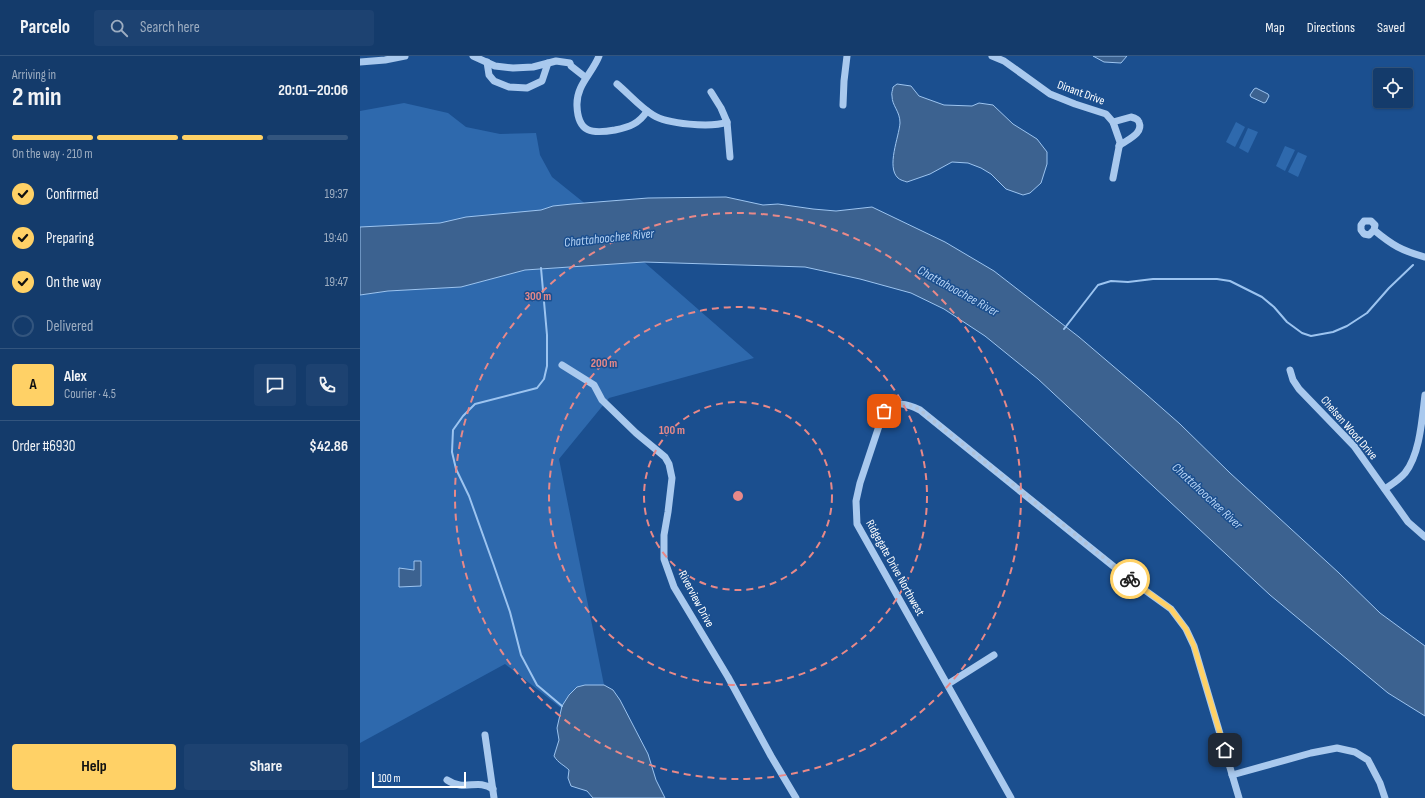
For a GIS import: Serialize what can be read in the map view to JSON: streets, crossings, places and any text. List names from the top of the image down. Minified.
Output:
{"streets":{"street":["Dinant Drive","Chelsen Wood Drive","Ridgegate Drive Northwest","Riverview Drive"]},"water":["Chattahoochee River"],"scale_bar":"100 m","page":{"header":"Parcelo","search":"Search here","nav":["Map","Directions","Saved"],"heading":["2 min","Arriving in","20:01–20:06"],"panel":["Alex","Courier · 4.5","Order #6930","$42.86"],"bar":"On the way · 210 m","list":[["Confirmed","19:37"],["Preparing","19:40"],["On the way","19:47"],"Delivered"],"round":"A","buttons":["Help","Share"],"scale":"100 m"},"rings":["300 m","200 m","100 m"]}
